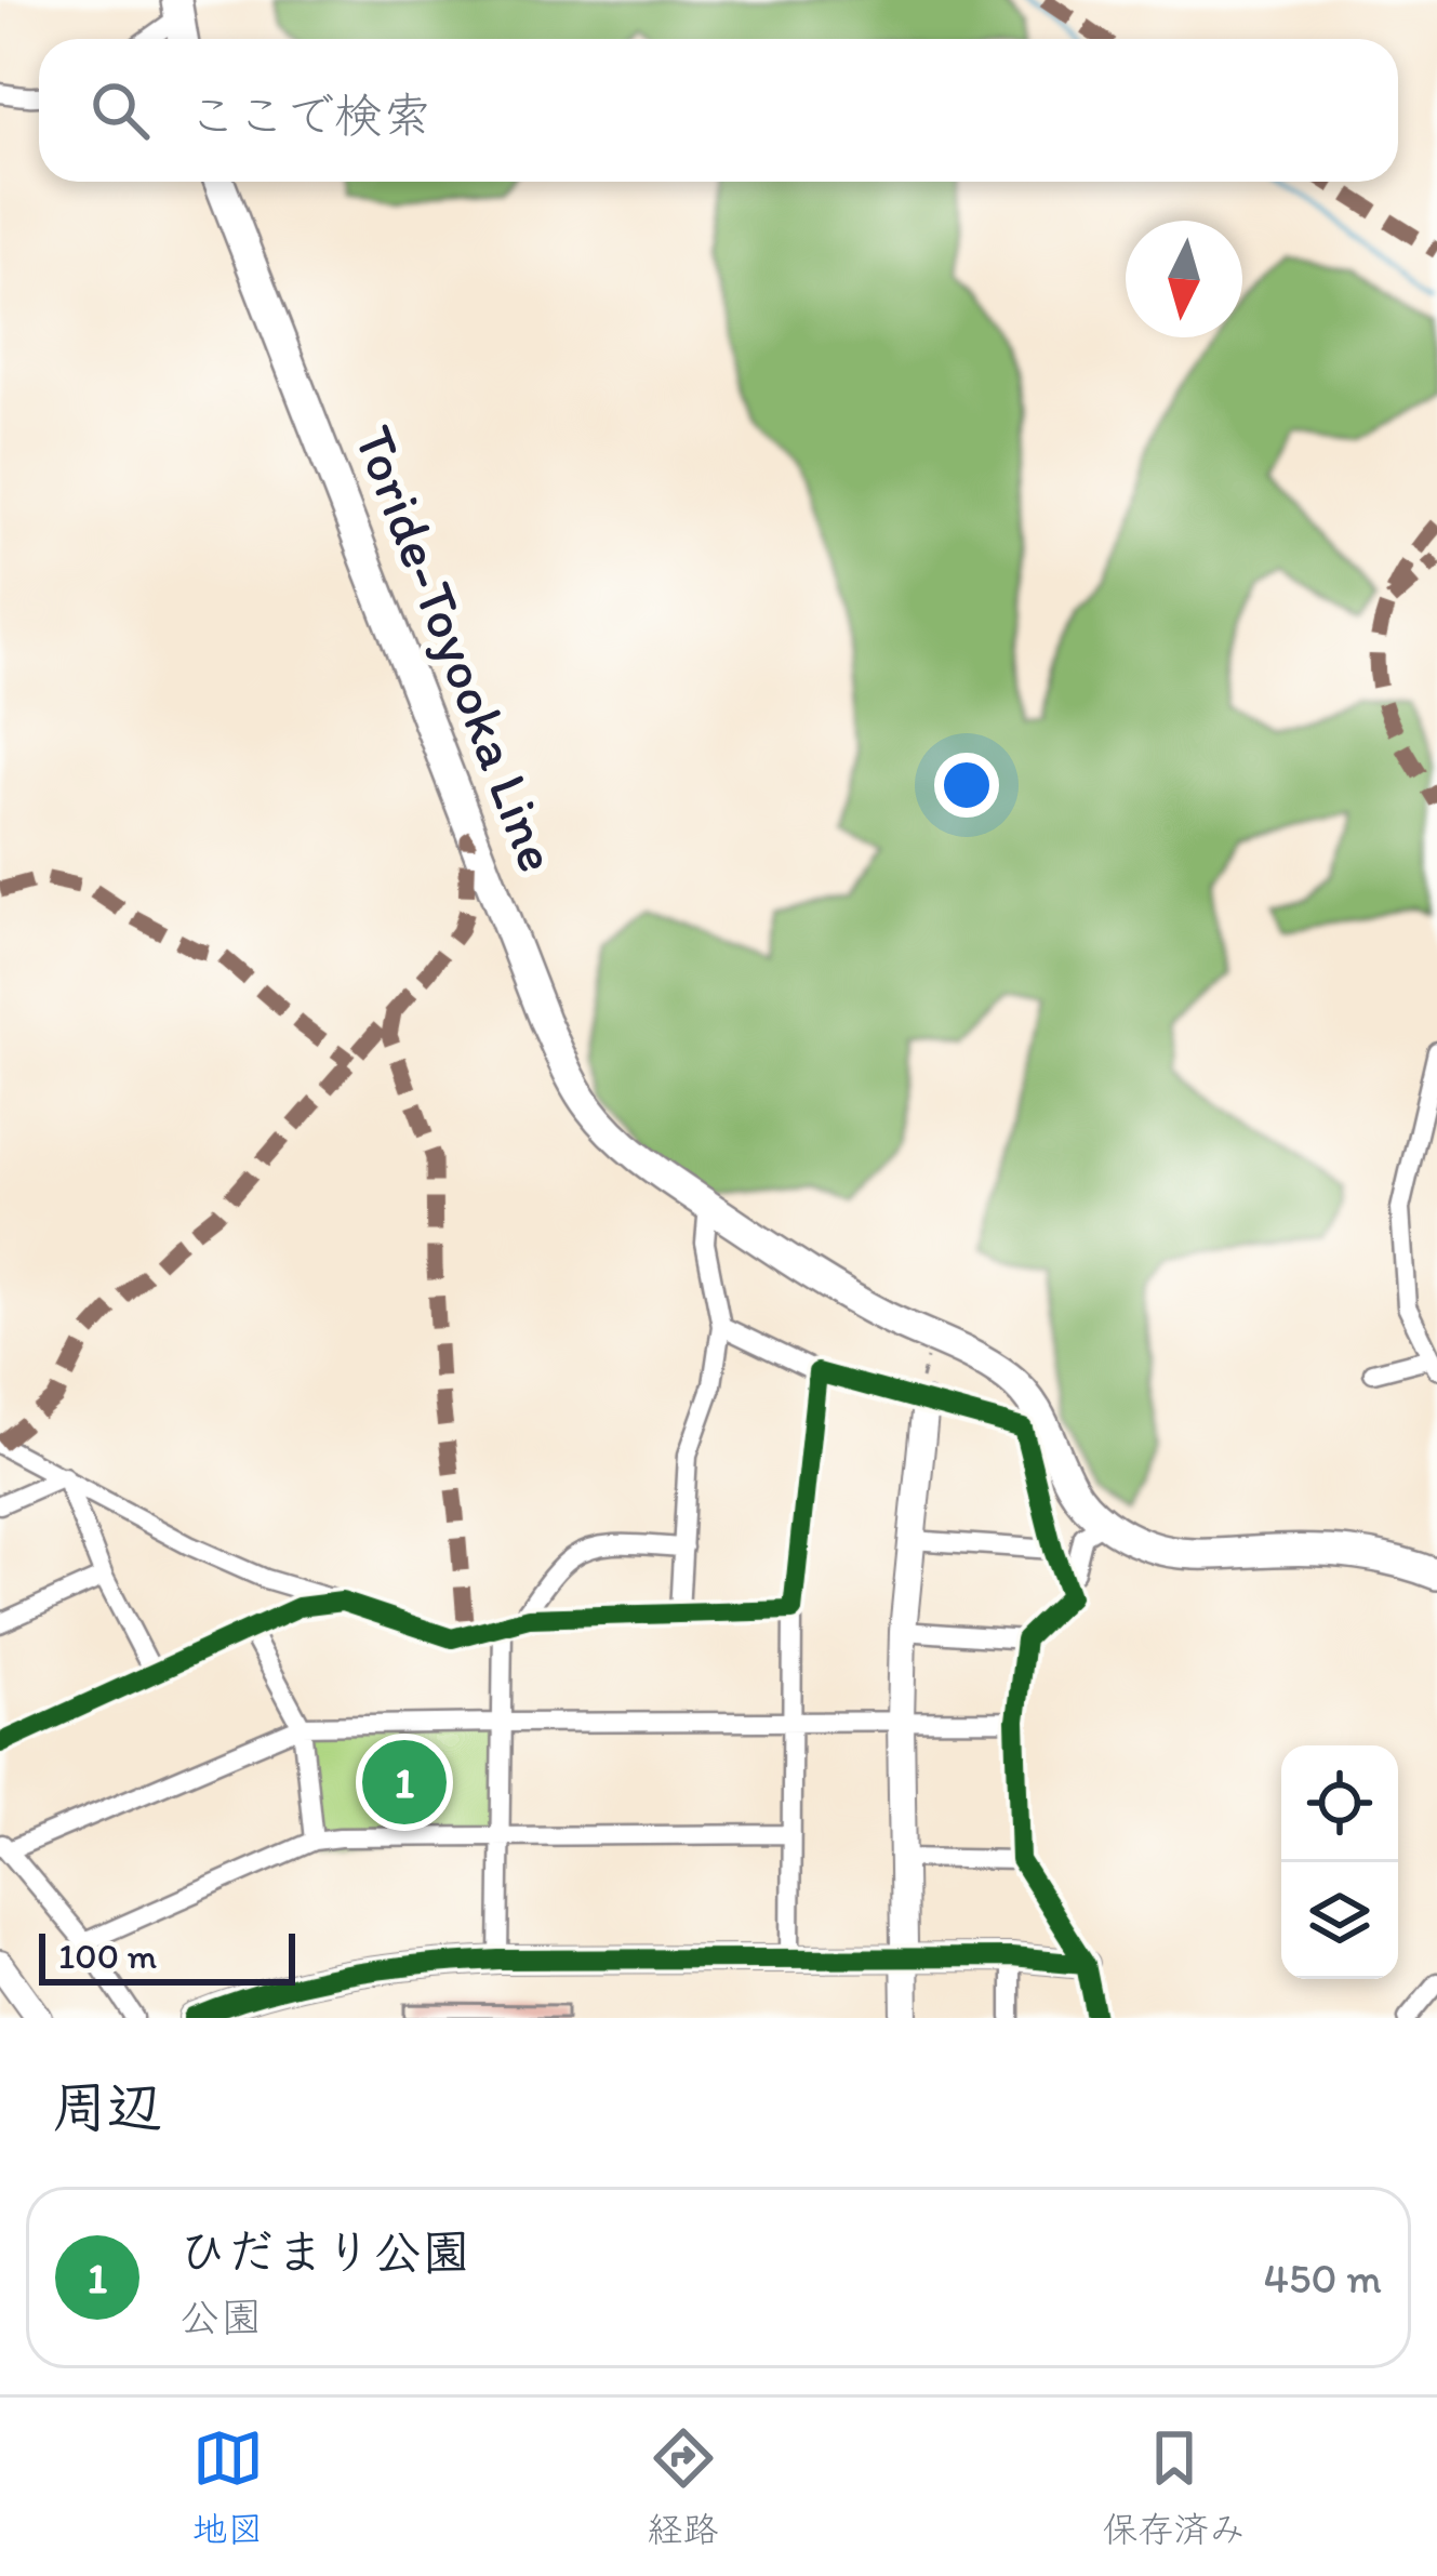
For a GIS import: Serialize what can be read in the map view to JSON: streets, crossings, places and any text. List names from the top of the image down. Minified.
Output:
{"scale_bar":"100 m","north":"bottom","page":{"search":"ここで検索","pins":"1","scale":"100 m","heading":"周辺","list":[{"mark":"1","name":"ひだまり公園","note":"公園","value":"450 m"}],"nav":["地図","経路","保存済み"]}}
